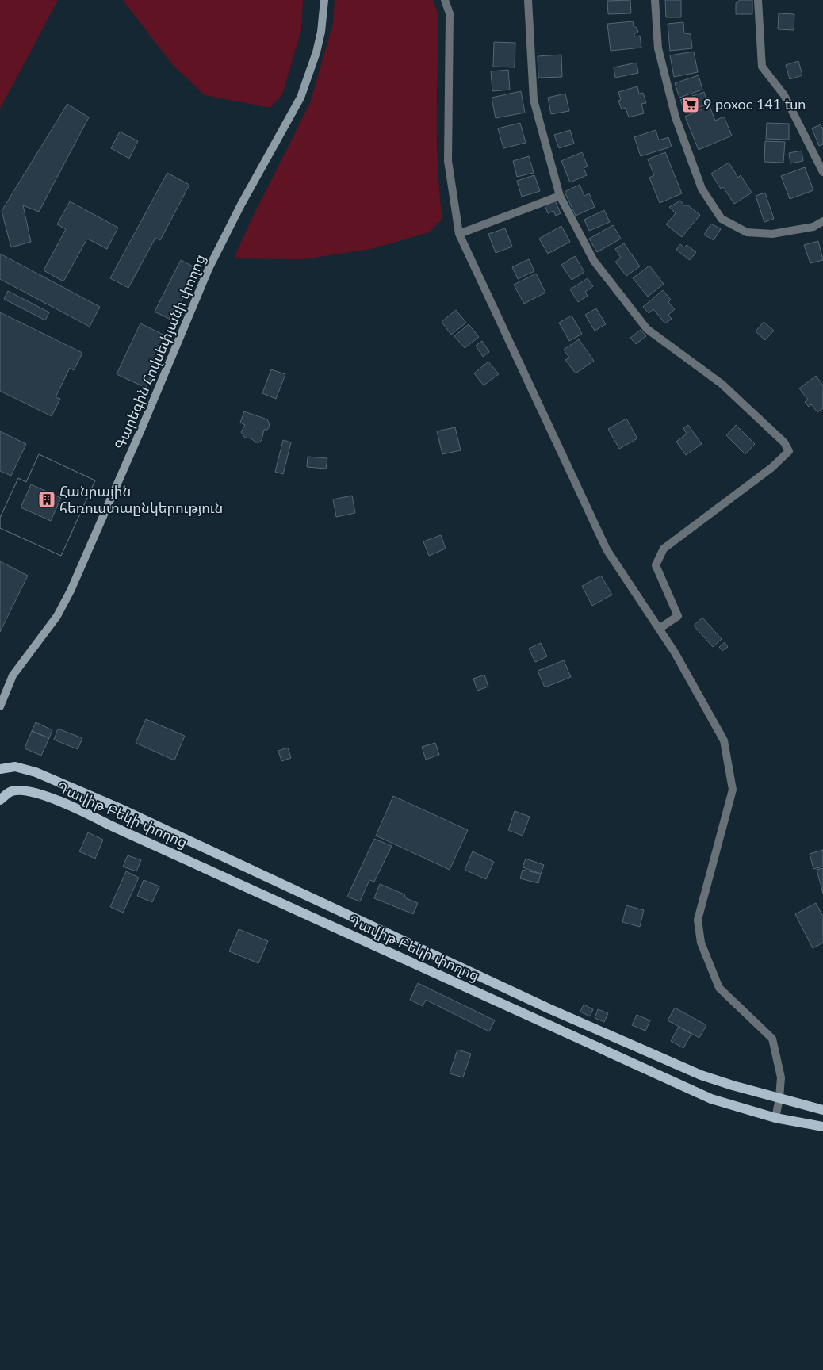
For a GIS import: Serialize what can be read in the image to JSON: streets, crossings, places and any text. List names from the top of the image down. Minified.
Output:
{"streets":{"main road":["Գարեգին Հովսեփյանի փողոց","Դավիթ Բեկի փողոց"]},"places":{"supermarket":["9 poxoc 141 tun"],"building":["Հանրային հեռուստաընկերություն"]}}
